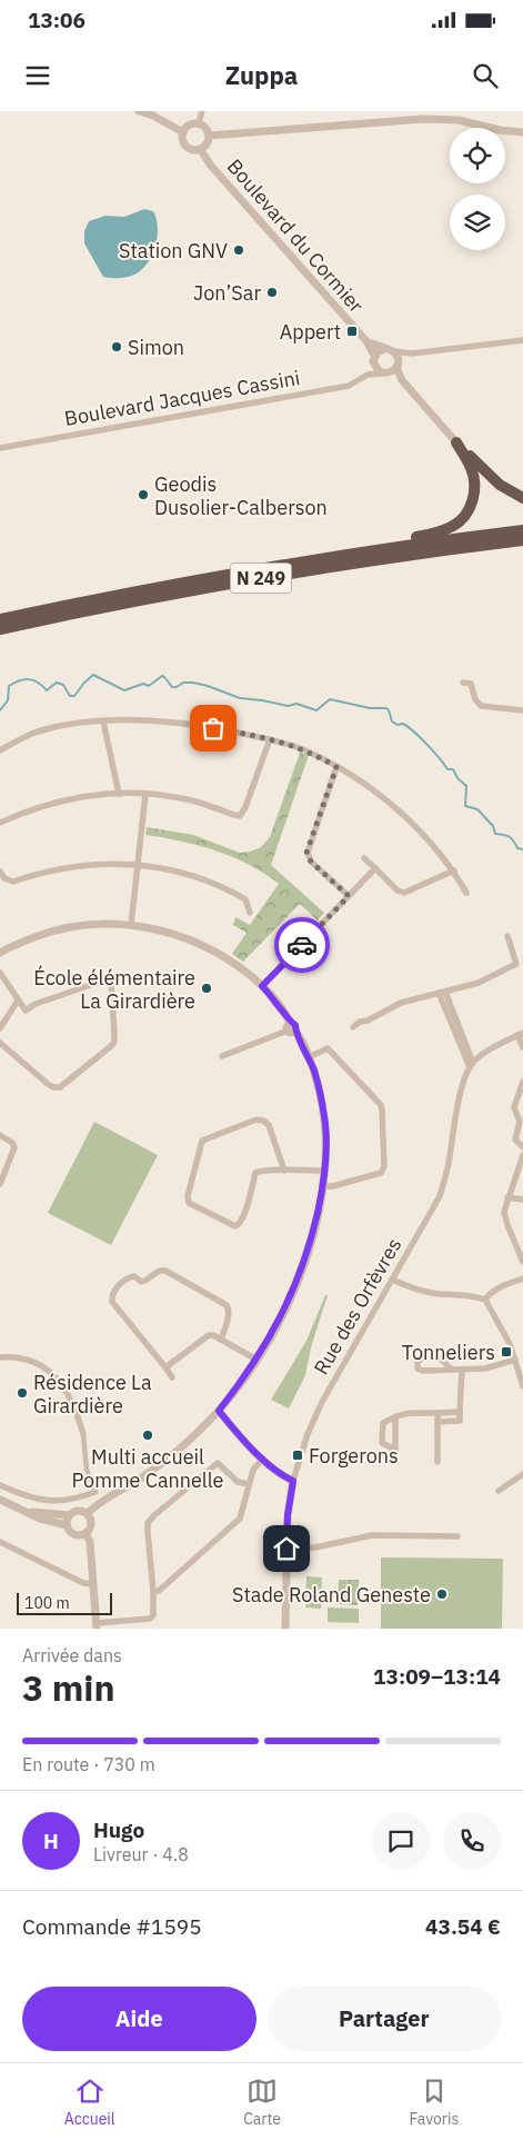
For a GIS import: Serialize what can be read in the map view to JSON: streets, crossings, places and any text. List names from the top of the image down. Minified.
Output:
{"streets":{"highway":["N 249"],"street":["Boulevard du Cormier","Boulevard Jacques Cassini","Rue des Orfèvres"]},"crossings":[["Boulevard du Cormier","Boulevard Jacques Cassini"]],"places":{"other":["Station GNV","Jon’Sar","Simon","Geodis Dusolier-Calberson","École élémentaire La Girardière","Résidence La Girardière","Multi accueil Pomme Cannelle","Stade Roland Geneste"],"transit":["Appert","Tonneliers","Forgerons"]},"scale_bar":"100 m","page":{"status":"13:06","header":"Zuppa","scale":"100 m","heading":["3 min","Arrivée dans","13:09–13:14"],"panel":["Hugo","Livreur · 4.8","Commande #1595","43.54 €"],"bar":"En route · 730 m","round":"H","buttons":["Aide","Partager"],"tabs":["Accueil","Carte","Favoris"]}}
